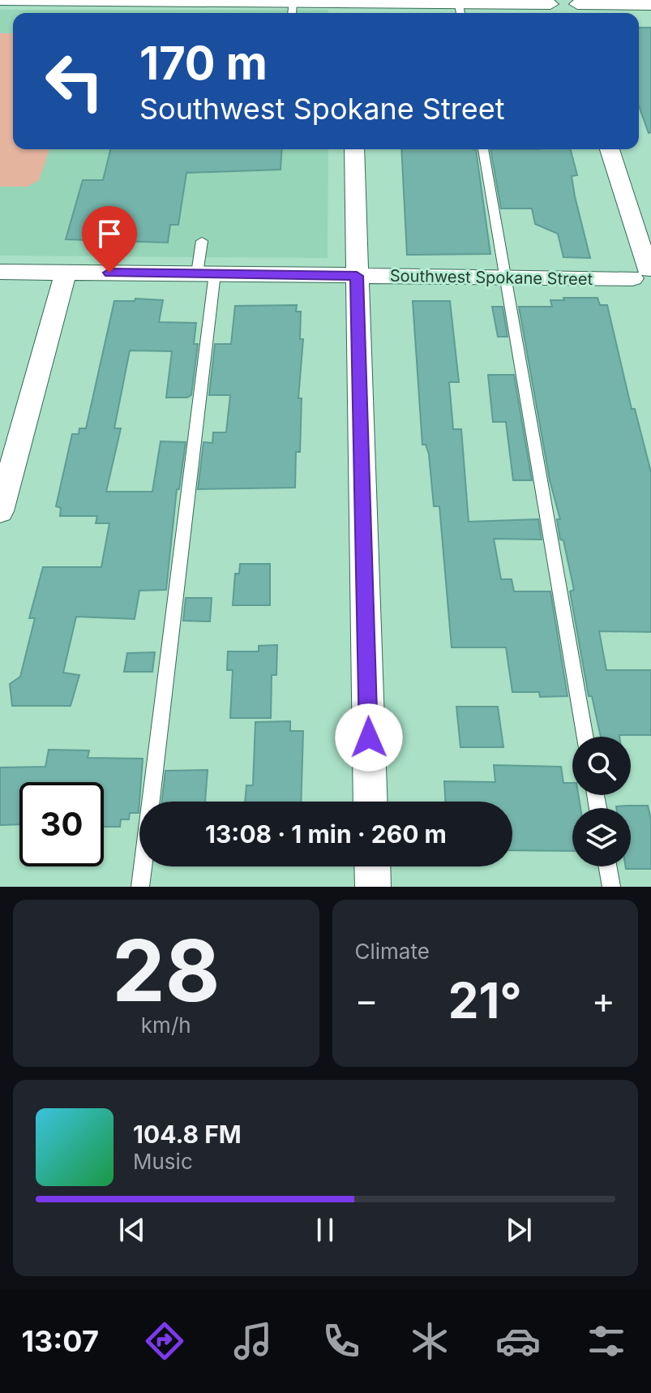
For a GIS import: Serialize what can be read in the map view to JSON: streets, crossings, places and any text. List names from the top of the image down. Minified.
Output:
{"streets":{"street":["Southwest Spokane Street"]},"page":{"turn":["170 m","Southwest Spokane Street"],"limit":"30","trip":"13:08 · 1 min · 260 m","tile":[["28","km/h"],"Climate"],"heat":["−","21°","+"],"song":["104.8 FM","Music"],"tabs":"13:07"}}
